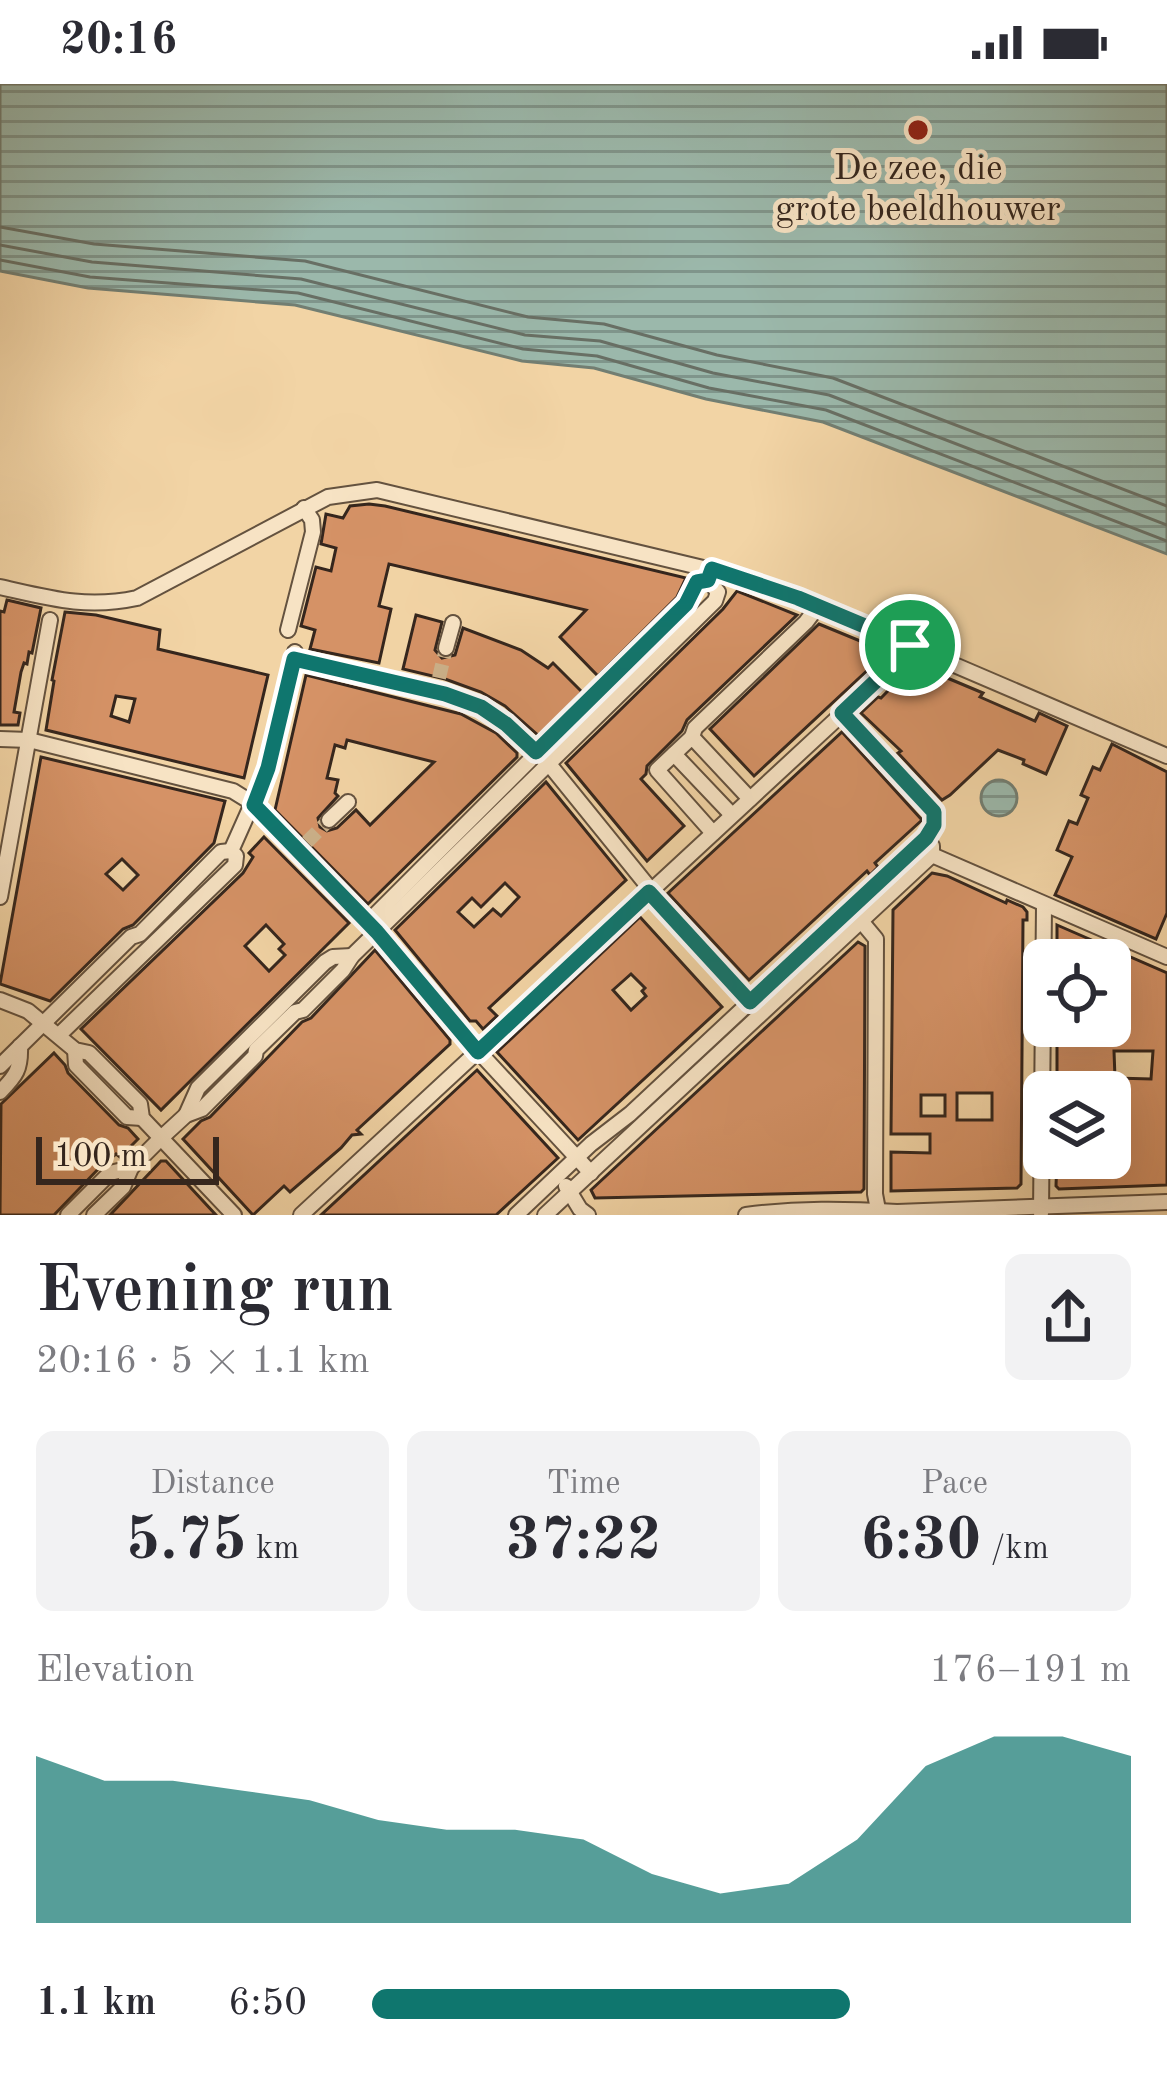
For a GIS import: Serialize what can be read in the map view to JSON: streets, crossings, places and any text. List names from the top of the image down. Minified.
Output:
{"places":["De zee, die grote beeldhouwer"],"scale_bar":"100 m","page":{"status":"20:16","scale":"100 m","heading":["Evening run","20:16 · 5 × 1.1 km"],"stats":[["Distance","5.75 km"],["Time","37:22"],["Pace","6:30 /km"]],"chart":["Elevation","176–191 m"],"list":[{"name":"1.1 km","note":"6:50"}]}}
